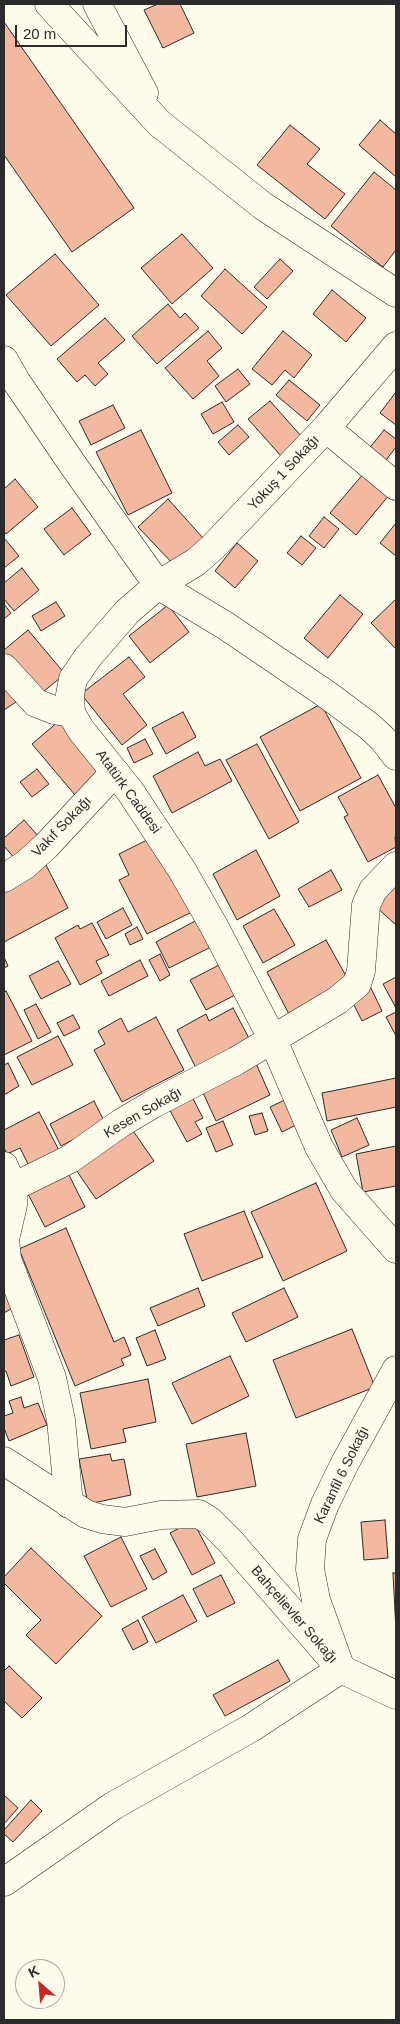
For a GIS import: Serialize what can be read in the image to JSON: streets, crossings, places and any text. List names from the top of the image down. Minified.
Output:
{"streets":{"street":["Yokuş 1 Sokağı","Atatürk Caddesi","Vakıf Sokağı","Kesen Sokağı","Karanfil 6 Sokağı","Bahçelievler Sokağı"]},"crossings":[["Yokuş 1 Sokağı","Atatürk Caddesi"],["Atatürk Caddesi","Vakıf Sokağı"],["Atatürk Caddesi","Kesen Sokağı"],["Karanfil 6 Sokağı","Bahçelievler Sokağı"]],"scale_bar":"20 m","north":"top left"}
